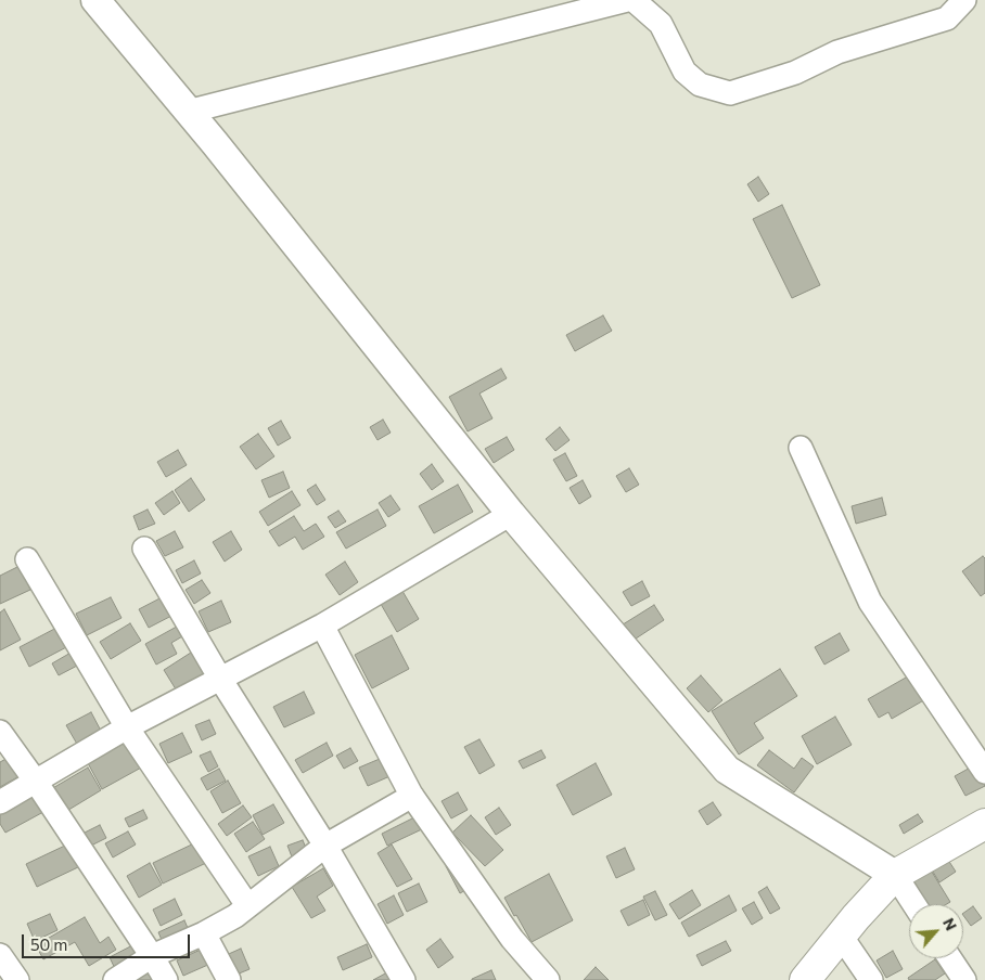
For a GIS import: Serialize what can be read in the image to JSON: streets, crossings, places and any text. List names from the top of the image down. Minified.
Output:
{"scale_bar":"50 m","north":"top right"}
